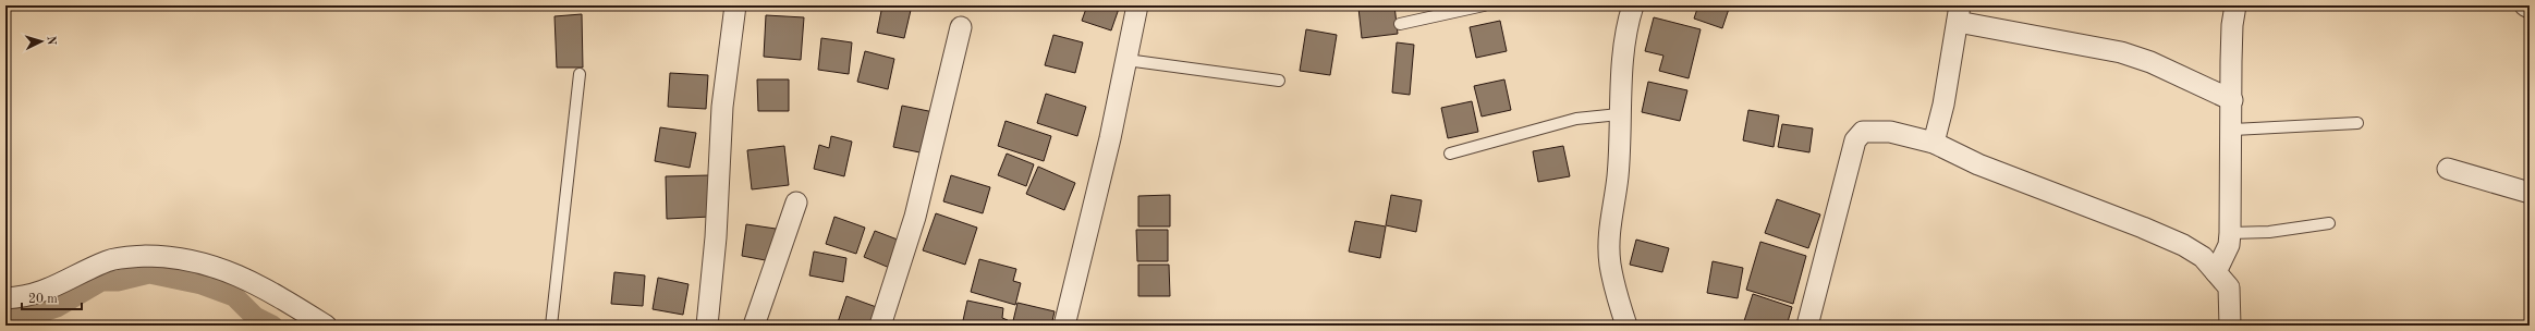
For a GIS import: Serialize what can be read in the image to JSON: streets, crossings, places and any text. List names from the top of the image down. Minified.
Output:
{"scale_bar":"20 m","north":"right"}
